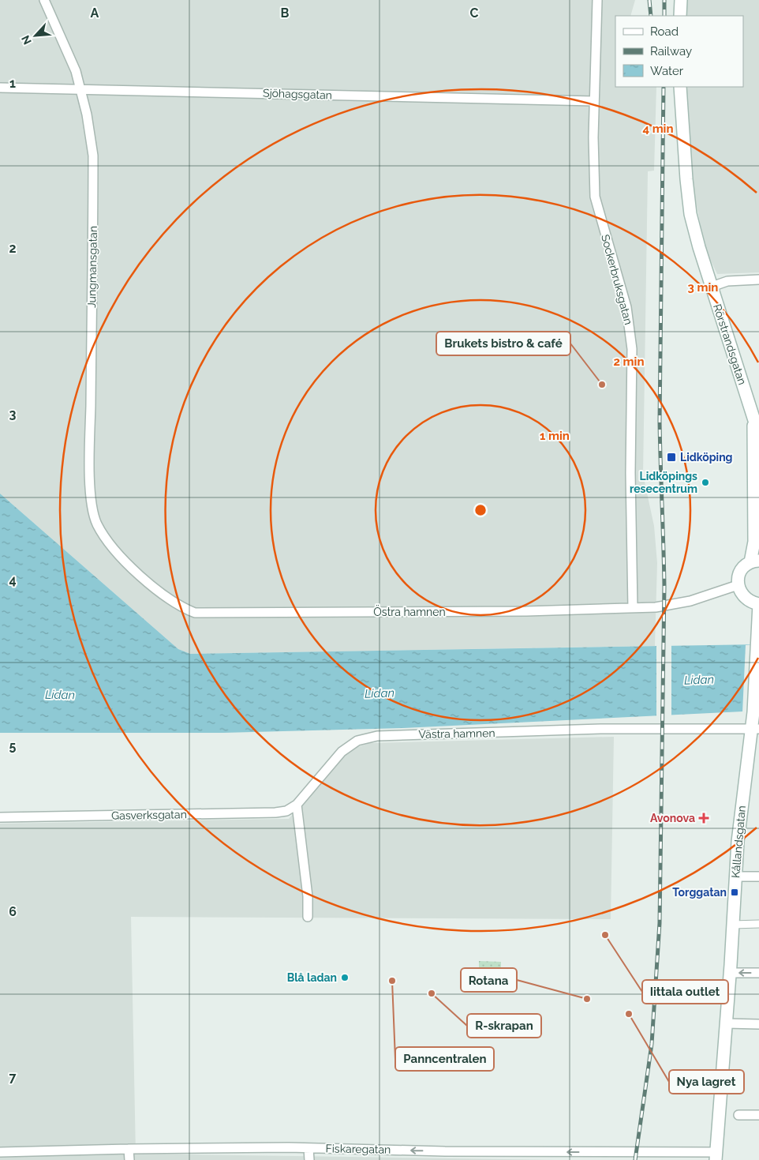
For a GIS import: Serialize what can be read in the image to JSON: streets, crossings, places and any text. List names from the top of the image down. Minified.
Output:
{"streets":{"main road":["Rörstrandsgatan","Kållandsgatan"],"street":["Sjöhagsgatan","Jungmansgatan","Sockerbruksgatan","Östra hamnen","Västra hamnen","Gasverksgatan","Fiskaregatan"]},"crossings":[["Sjöhagsgatan","Jungmansgatan"],["Sjöhagsgatan","Sockerbruksgatan"],["Jungmansgatan","Östra hamnen"],["Sockerbruksgatan","Östra hamnen"],["Västra hamnen","Gasverksgatan"],["Västra hamnen","Kållandsgatan"],["Kållandsgatan","Fiskaregatan"]],"one_way":["Fiskaregatan"],"water":["Lidan"],"places":{"other":["Brukets bistro & café","Lidköpings resecentrum","Iittala outlet","Blå ladan","Panncentralen","R-skrapan","Rotana","Nya lagret"],"transit":["Lidköping","Torggatan"],"health":["Avonova"]},"legend":["Road","Railway","Water"],"north":"bottom left","grid":{"columns":["A","B","C"],"rows":["1","2","3","4","5","6","7"]},"rings":["4 min","3 min","2 min","1 min"]}
